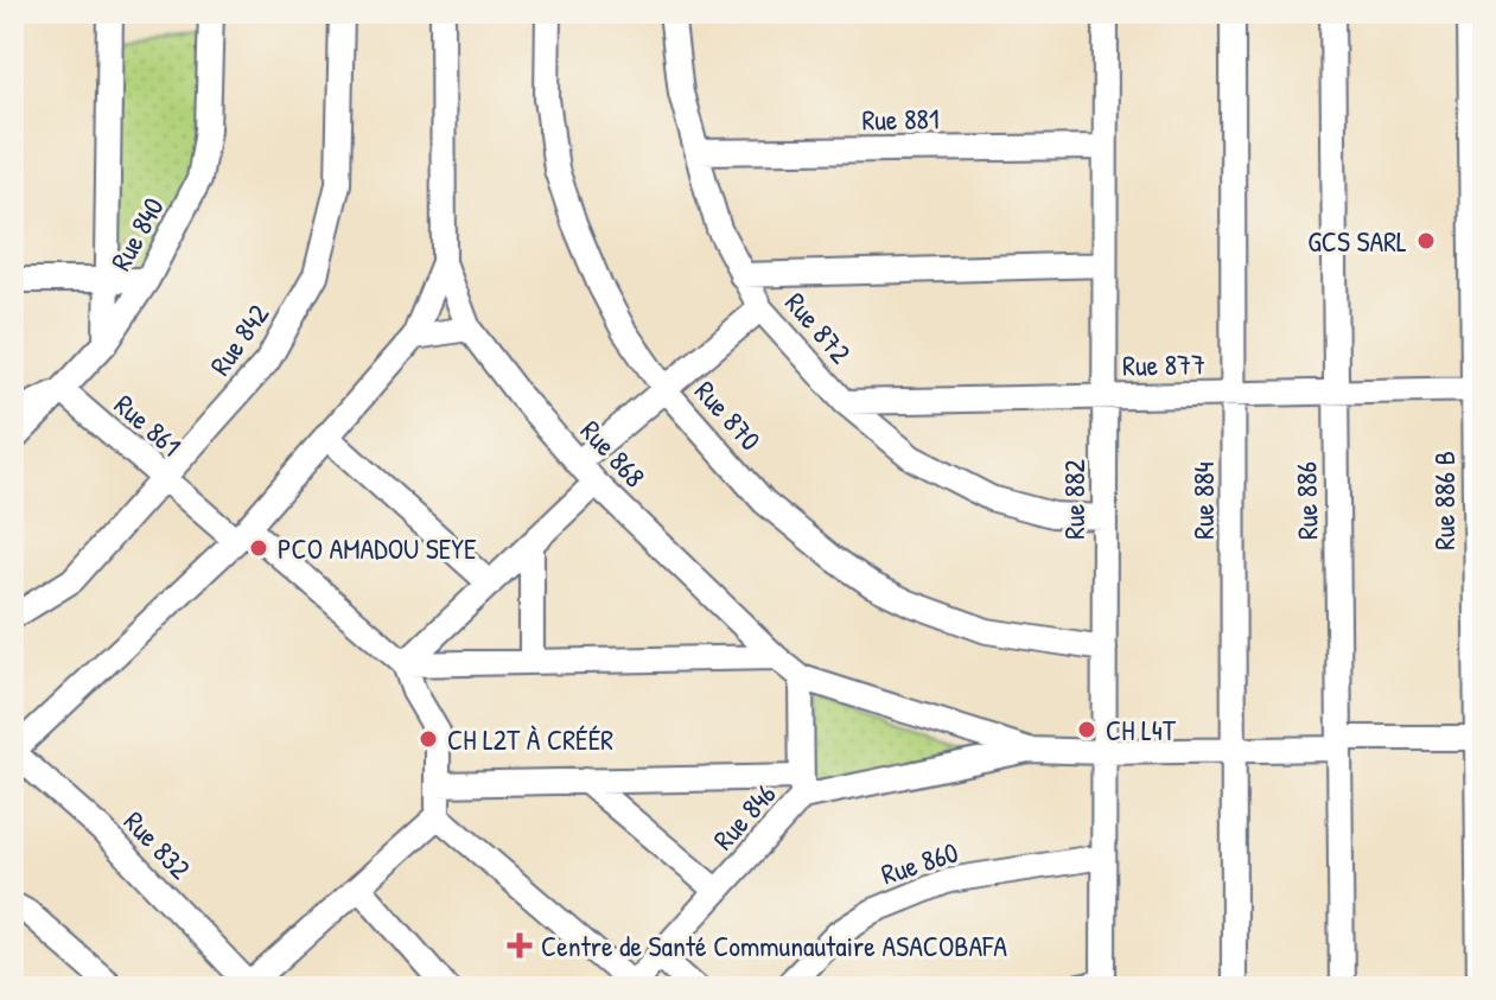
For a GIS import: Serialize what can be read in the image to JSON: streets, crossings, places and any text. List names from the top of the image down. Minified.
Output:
{"streets":{"street":["Rue 881","Rue 840","Rue 872","Rue 842","Rue 877","Rue 870","Rue 861","Rue 868","Rue 882","Rue 884","Rue 886","Rue 886 B","Rue 846","Rue 832","Rue 860"]},"crossings":[["Rue 881","Rue 872"],["Rue 881","Rue 882"],["Rue 840","Rue 861"],["Rue 872","Rue 877"],["Rue 872","Rue 882"],["Rue 842","Rue 861"],["Rue 877","Rue 882"],["Rue 877","Rue 884"],["Rue 877","Rue 886"],["Rue 877","Rue 886 B"],["Rue 870","Rue 882"],["Rue 882","Rue 860"]],"places":{"other":["GCS SARL","PCO AMADOU SEYE","CH L4T","CH L2T À CRÉÉR"],"health":["Centre de Santé Communautaire ASACOBAFA"]}}
